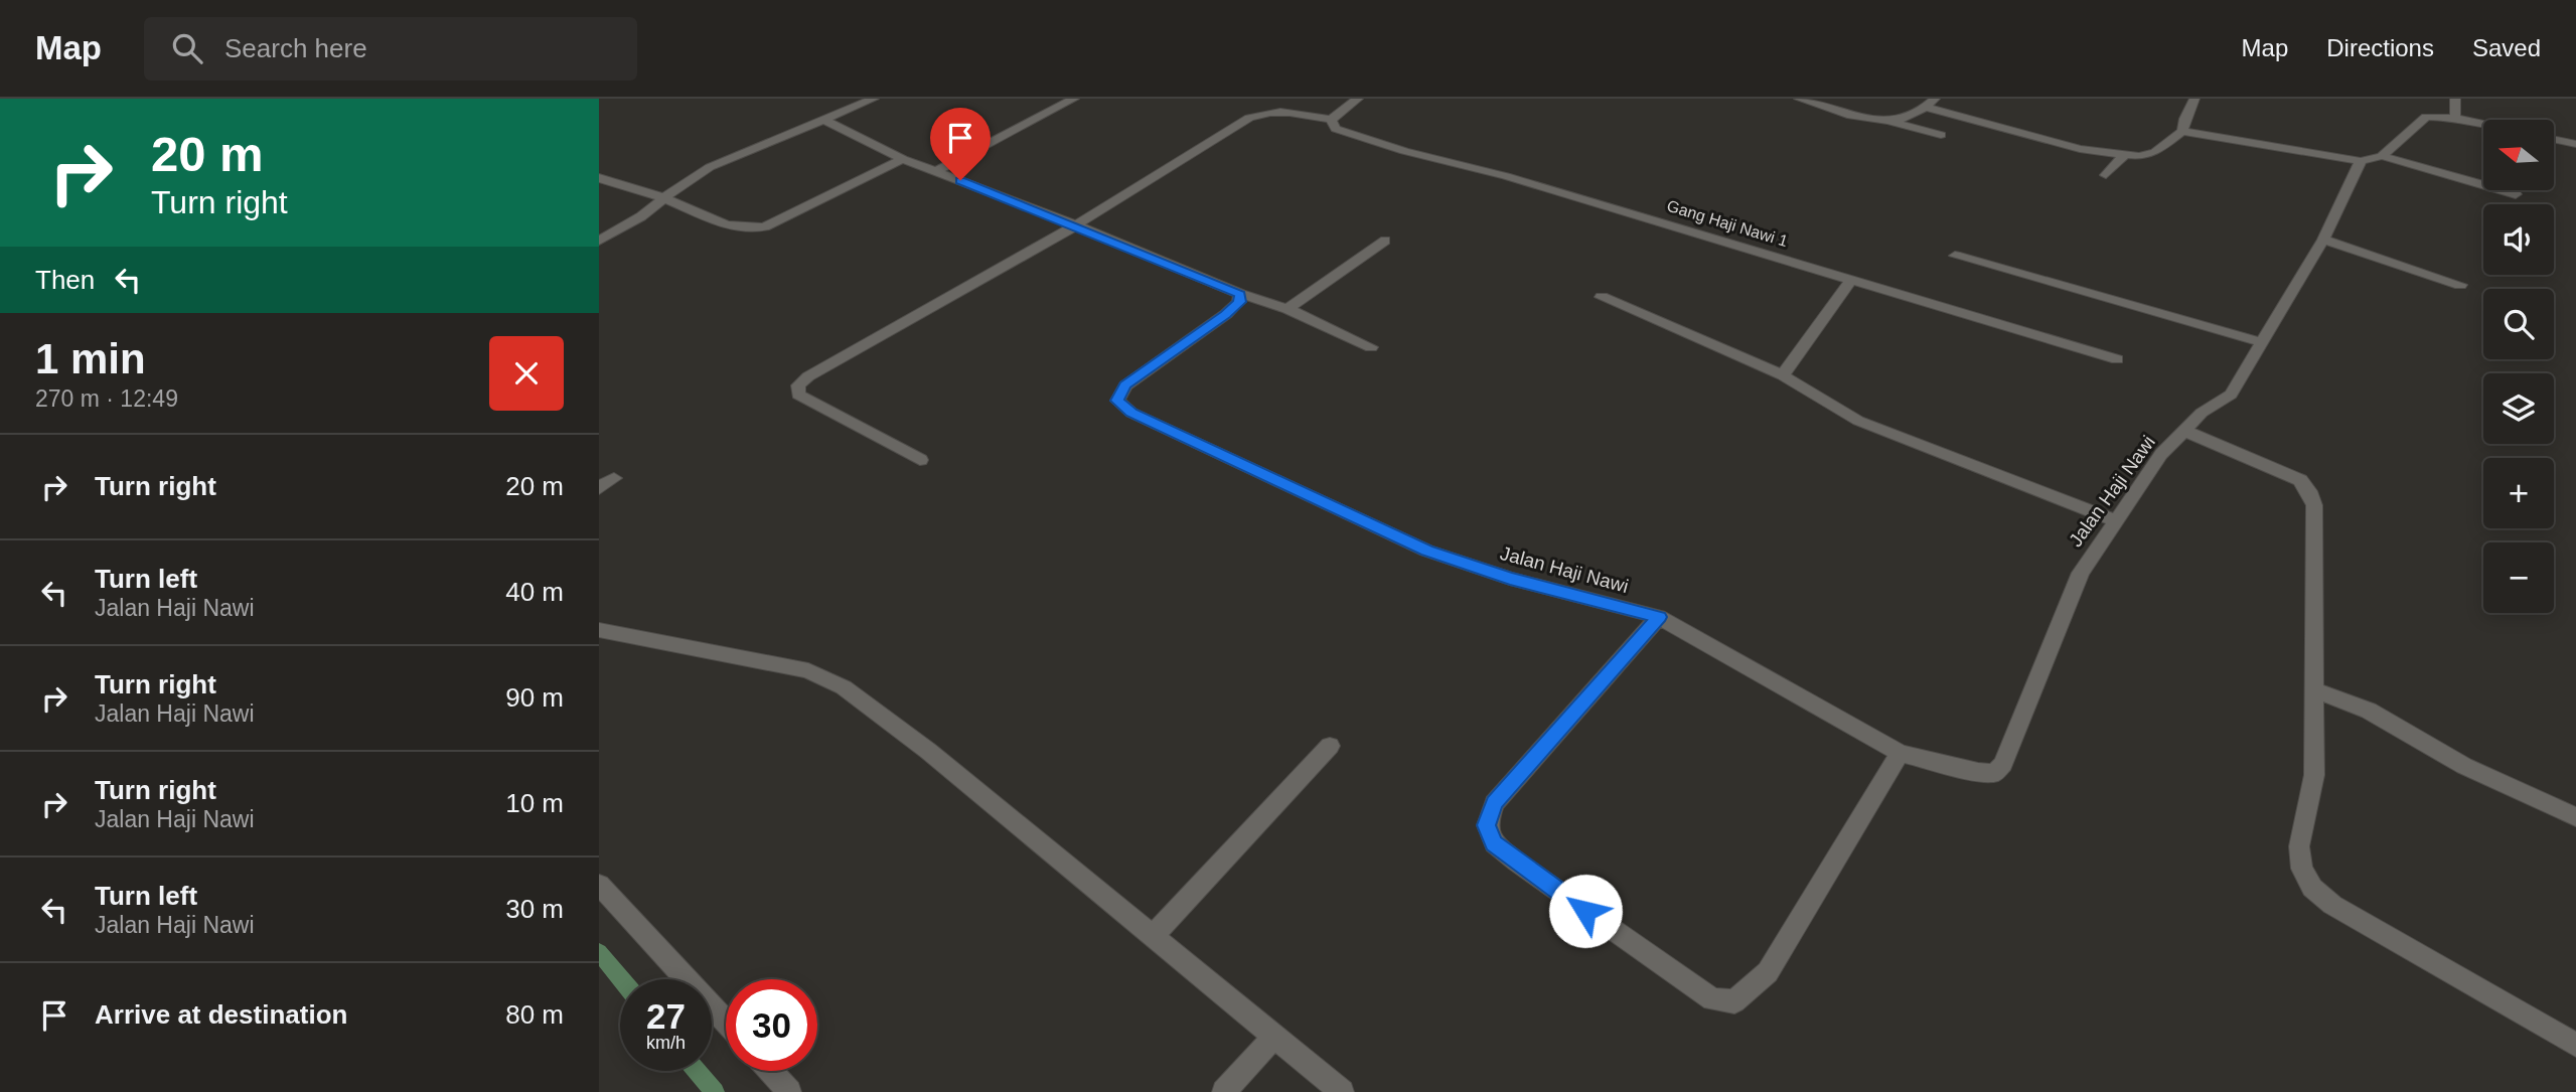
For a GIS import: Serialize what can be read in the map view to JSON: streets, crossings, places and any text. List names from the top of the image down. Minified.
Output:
{"streets":{"street":["Gang Haji Nawi 1","Jalan Haji Nawi"]},"north":"left","page":{"header":"Map","search":"Search here","nav":["Map","Directions","Saved"],"turn":["20 m","Turn right"],"map_buttons":["+","−"],"then":"Then","heading":["1 min","270 m · 12:49"],"list":[{"name":"Turn right","value":"20 m"},{"name":"Turn left","note":"Jalan Haji Nawi","value":"40 m"},{"name":"Turn right","note":"Jalan Haji Nawi","value":"90 m"},{"name":"Turn right","note":"Jalan Haji Nawi","value":"10 m"},{"name":"Turn left","note":"Jalan Haji Nawi","value":"30 m"},{"name":"Arrive at destination","value":"80 m"}],"speed":"27 km/h","limit":"30"}}
